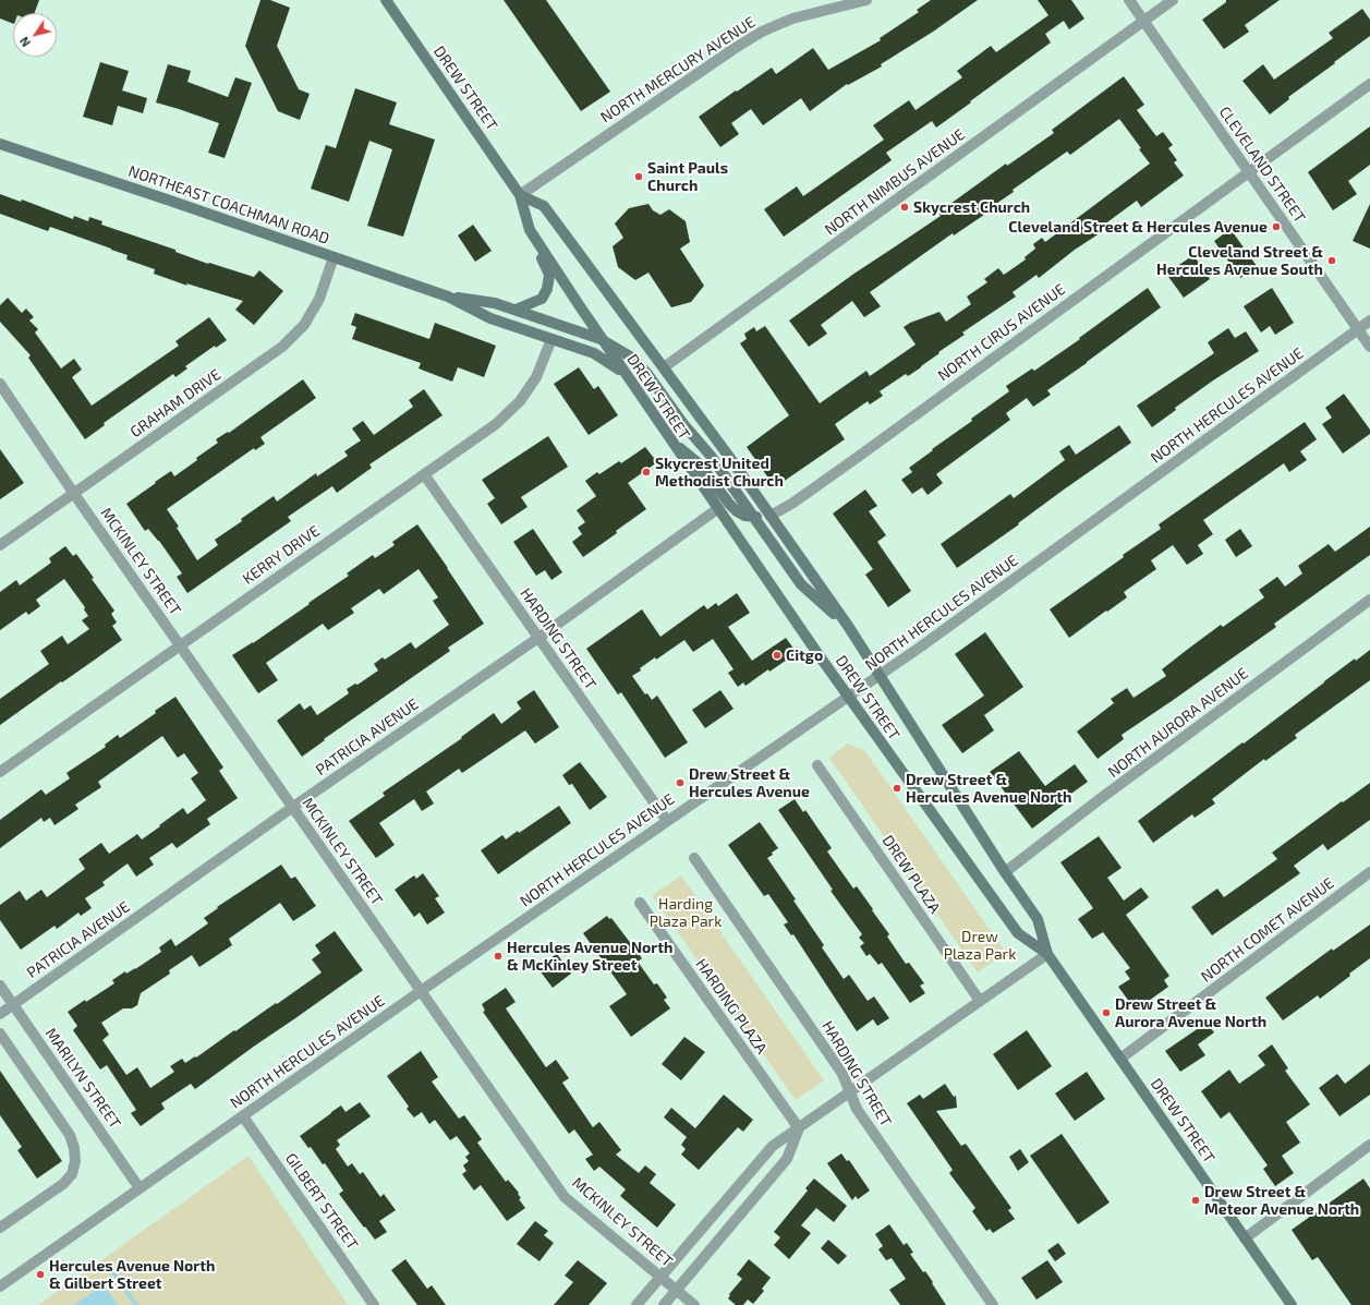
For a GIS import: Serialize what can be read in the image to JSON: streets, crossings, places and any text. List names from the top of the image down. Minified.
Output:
{"streets":{"main road":["DREW STREET","NORTHEAST COACHMAN ROAD"],"street":["NORTH MERCURY AVENUE","CLEVELAND STREET","NORTH NIMBUS AVENUE","NORTH CIRUS AVENUE","GRAHAM DRIVE","NORTH HERCULES AVENUE","KERRY DRIVE","MCKINLEY STREET","HARDING STREET","NORTH AURORA AVENUE","PATRICIA AVENUE","DREW PLAZA","NORTH COMET AVENUE","HARDING PLAZA","MARILYN STREET","GILBERT STREET"]},"crossings":[["NORTH MERCURY AVENUE","DREW STREET"],["DREW STREET","NORTH NIMBUS AVENUE"],["DREW STREET","NORTHEAST COACHMAN ROAD"],["DREW STREET","NORTH CIRUS AVENUE"],["DREW STREET","NORTH HERCULES AVENUE"],["DREW STREET","NORTH AURORA AVENUE"],["DREW STREET","PATRICIA AVENUE"],["DREW STREET","NORTH COMET AVENUE"],["CLEVELAND STREET","NORTH NIMBUS AVENUE"],["CLEVELAND STREET","NORTH CIRUS AVENUE"],["CLEVELAND STREET","NORTH HERCULES AVENUE"],["NORTHEAST COACHMAN ROAD","GRAHAM DRIVE"],["NORTHEAST COACHMAN ROAD","KERRY DRIVE"],["GRAHAM DRIVE","MCKINLEY STREET"],["NORTH HERCULES AVENUE","MCKINLEY STREET"],["NORTH HERCULES AVENUE","HARDING STREET"],["NORTH HERCULES AVENUE","MARILYN STREET"],["NORTH HERCULES AVENUE","GILBERT STREET"],["KERRY DRIVE","MCKINLEY STREET"],["KERRY DRIVE","HARDING STREET"],["MCKINLEY STREET","PATRICIA AVENUE"],["HARDING STREET","PATRICIA AVENUE"],["PATRICIA AVENUE","MARILYN STREET"]],"parks":["Harding Plaza Park","Drew Plaza Park"],"places":["Saint Pauls Church","Skycrest Church","Cleveland Street & Hercules Avenue","Cleveland Street & Hercules Avenue South","Skycrest United Methodist Church","Citgo","Drew Street & Hercules Avenue","Drew Street & Hercules Avenue North","Hercules Avenue North & McKinley Street","Drew Street & Aurora Avenue North","Drew Street & Meteor Avenue North","Hercules Avenue North & Gilbert Street"],"north":"bottom left"}
